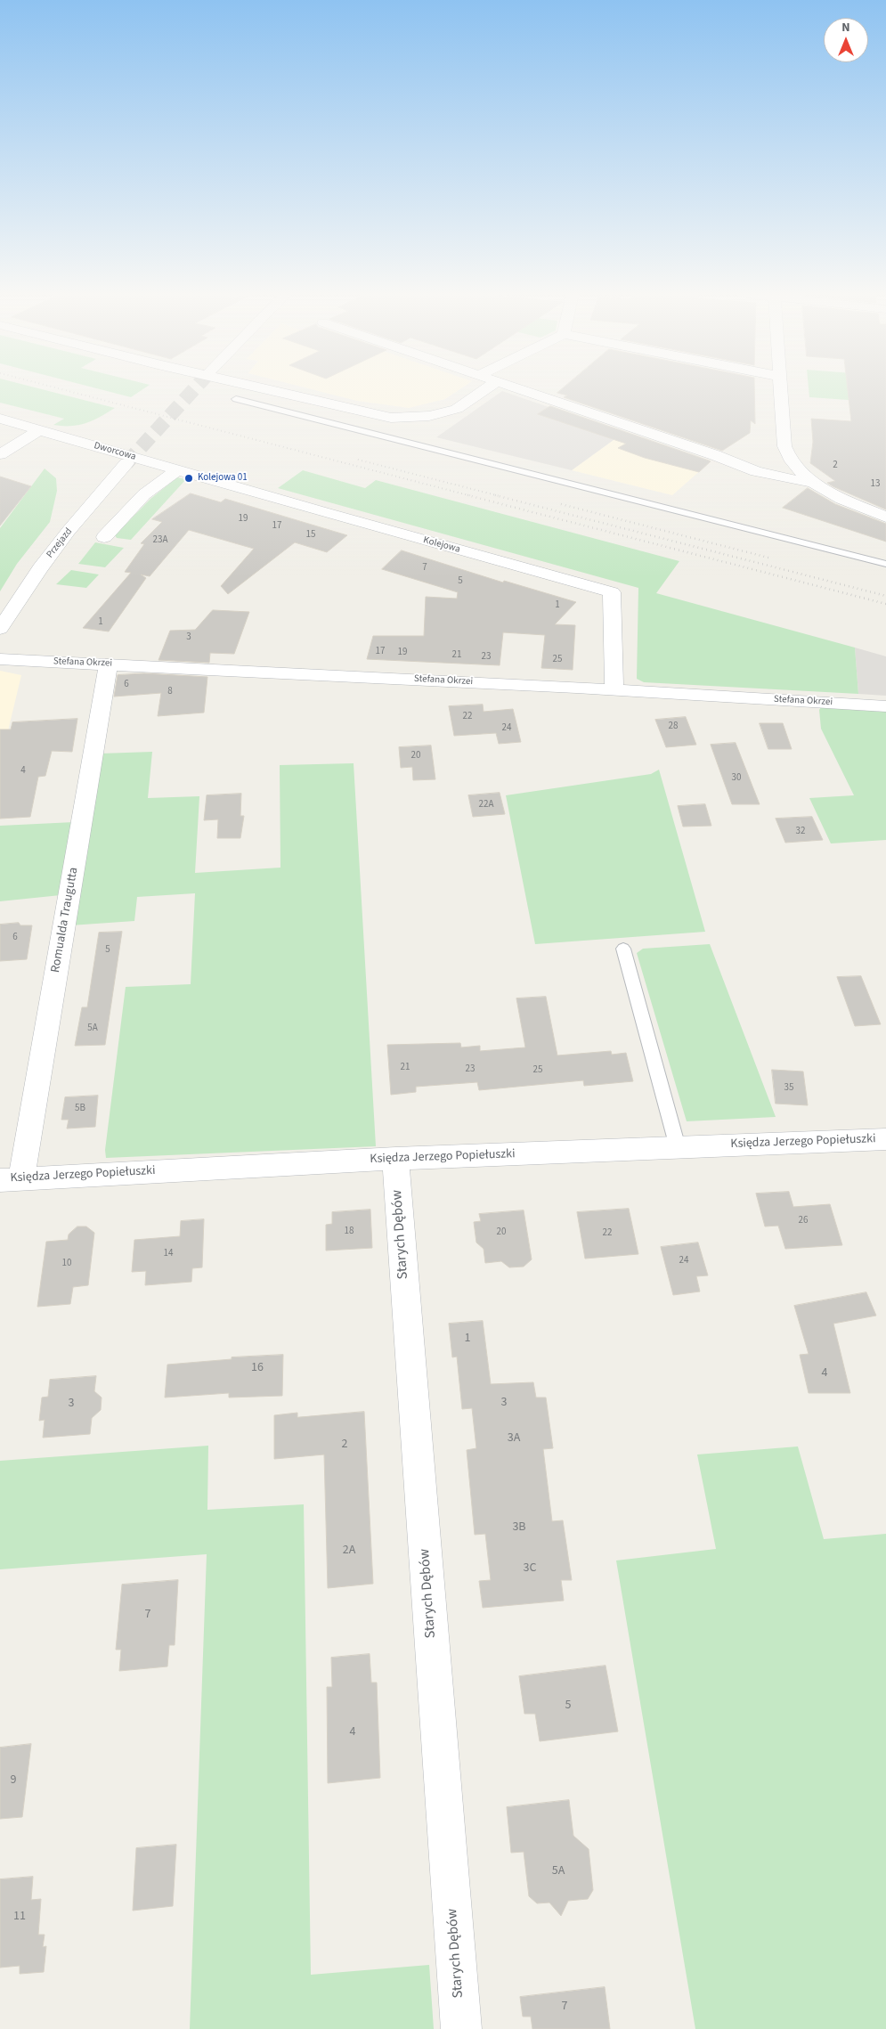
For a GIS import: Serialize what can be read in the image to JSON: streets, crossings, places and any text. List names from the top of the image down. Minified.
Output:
{"streets":{"street":["Dworcowa","Przejazd","Kolejowa","Stefana Okrzei","Romualda Traugutta","Księdza Jerzego Popiełuszki","Starych Dębów"]},"crossings":[["Dworcowa","Kolejowa"],["Kolejowa","Stefana Okrzei"],["Stefana Okrzei","Romualda Traugutta"],["Romualda Traugutta","Księdza Jerzego Popiełuszki"],["Księdza Jerzego Popiełuszki","Starych Dębów"]],"places":["Kolejowa 01"],"house_numbers":["2","13","19","17","15","23A","7","5","1","1","3","17","19","21","23","25","6","8","22","28","24","20","4","30","22A","32","6","5","5A","21","23","25","35","5B","26","18","20","22","14","24","10","1","16","4","3","3","3A","2","3B","2A","3C","7","5","4","9","5A","11","7"],"north":"top"}
